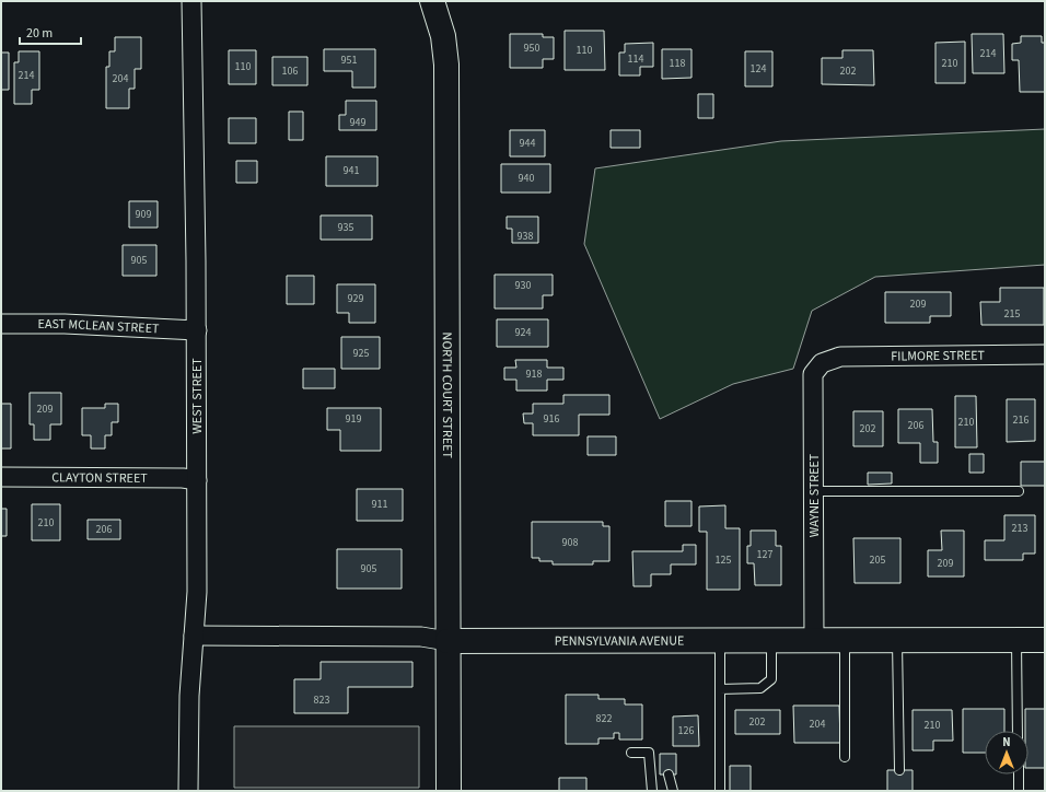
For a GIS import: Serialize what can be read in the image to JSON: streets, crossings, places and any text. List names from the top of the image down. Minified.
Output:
{"streets":{"main road":["NORTH COURT STREET","PENNSYLVANIA AVENUE"],"street":["EAST MCLEAN STREET","FILMORE STREET","WEST STREET","CLAYTON STREET","WAYNE STREET"]},"crossings":[["EAST MCLEAN STREET","WEST STREET"],["FILMORE STREET","WAYNE STREET"],["NORTH COURT STREET","PENNSYLVANIA AVENUE"],["WEST STREET","CLAYTON STREET"],["WEST STREET","PENNSYLVANIA AVENUE"],["WAYNE STREET","PENNSYLVANIA AVENUE"]],"house_numbers":["950","110","214","114","951","118","210","110","124","106","202","214","204","949","944","941","940","909","935","938","905","930","929","209","215","924","925","918","209","919","916","216","210","206","202","911","210","213","206","908","127","125","205","209","905","823","822","202","204","210","126"],"scale_bar":"20 m","north":"top"}
